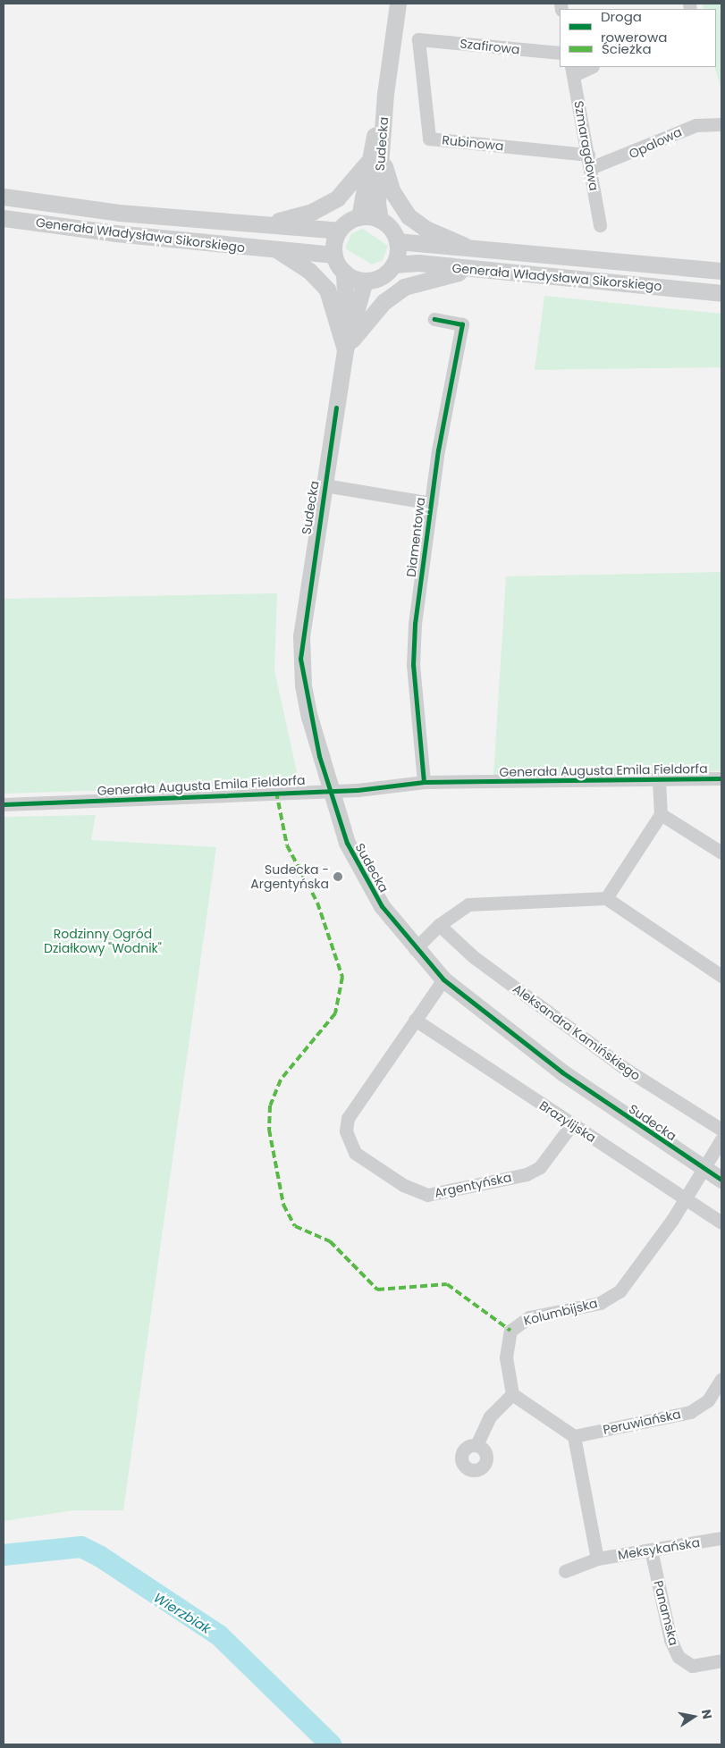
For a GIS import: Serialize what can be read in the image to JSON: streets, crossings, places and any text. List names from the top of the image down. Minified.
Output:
{"streets":{"street":["Szafirowa","Rubinowa","Opalowa","Sudecka","Szmaragdowa","Generała Władysława Sikorskiego","Diamentowa","Generała Augusta Emila Fieldorfa","Aleksandra Kamińskiego","Brazylijska","Argentyńska","Kolumbijska","Peruwiańska","Meksykańska","Panamska"]},"crossings":[["Szafirowa","Rubinowa"],["Rubinowa","Opalowa"],["Rubinowa","Szmaragdowa"],["Opalowa","Szmaragdowa"],["Sudecka","Generała Władysława Sikorskiego"],["Sudecka","Diamentowa"],["Sudecka","Generała Augusta Emila Fieldorfa"],["Sudecka","Argentyńska"],["Sudecka","Kolumbijska"],["Diamentowa","Generała Augusta Emila Fieldorfa"],["Brazylijska","Argentyńska"],["Brazylijska","Kolumbijska"],["Meksykańska","Panamska"]],"water":["Wierzbiak"],"parks":["Rodzinny Ogród Działkowy \"Wodnik\""],"places":["Sudecka - Argentyńska"],"legend":["Droga rowerowa","Ścieżka"],"north":"right"}
